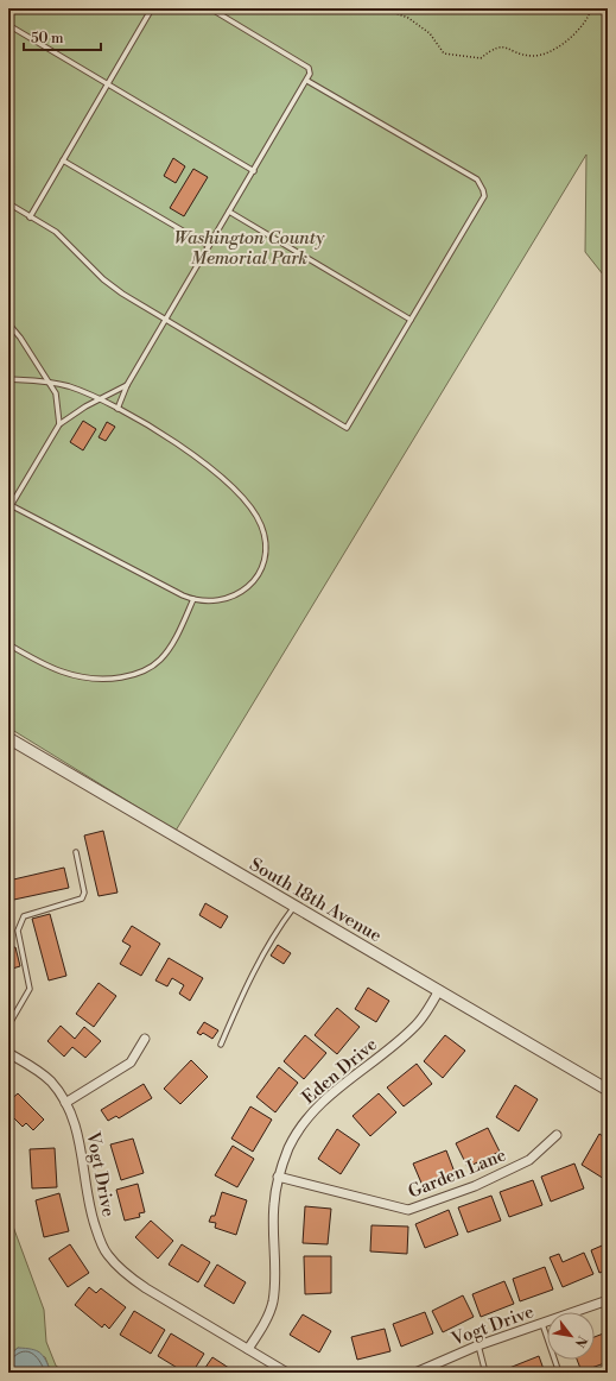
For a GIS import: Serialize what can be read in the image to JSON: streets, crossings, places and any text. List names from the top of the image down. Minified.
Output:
{"streets":{"street":["South 18th Avenue","Eden Drive","Garden Lane","Vogt Drive"]},"crossings":[["South 18th Avenue","Eden Drive"],["Eden Drive","Garden Lane"],["Eden Drive","Vogt Drive"]],"parks":["Washington County Memorial Park"],"scale_bar":"50 m","north":"bottom right"}
